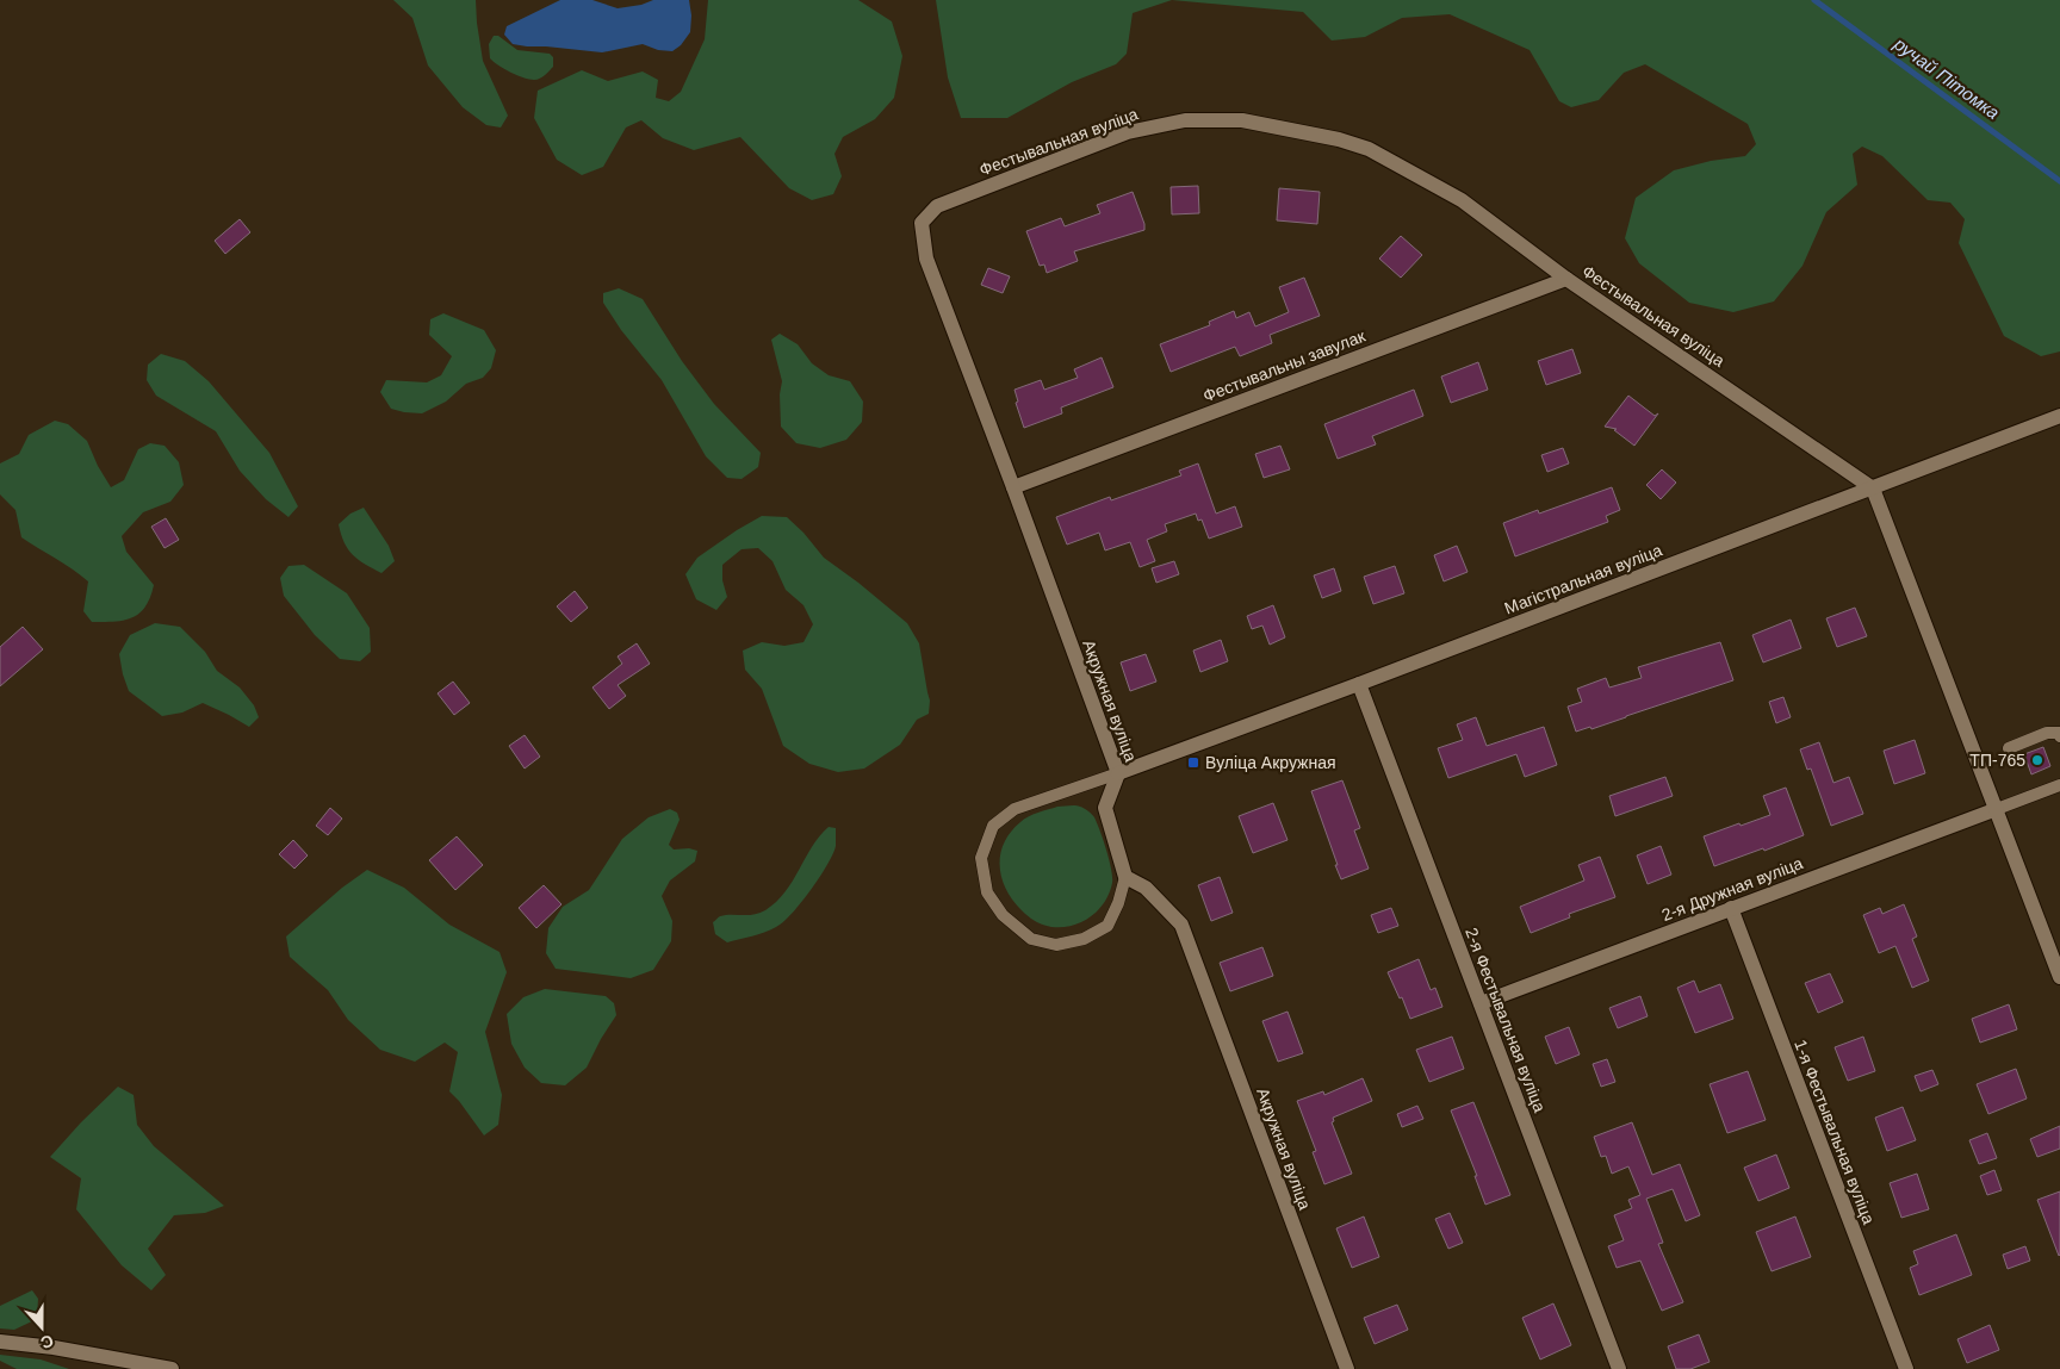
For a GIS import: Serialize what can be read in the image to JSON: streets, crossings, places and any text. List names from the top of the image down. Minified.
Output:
{"streets":{"street":["Фестывальная вуліца","Фестывальны завулак","Магістральная вуліца","Акружная вуліца","2-я Дружная вуліца","2-я Фестывальная вуліца","1-я Фестывальная вуліца"]},"crossings":[["Фестывальная вуліца","Фестывальны завулак"],["Фестывальная вуліца","Магістральная вуліца"],["Фестывальная вуліца","Акружная вуліца"],["Фестывальны завулак","Акружная вуліца"],["Магістральная вуліца","Акружная вуліца"],["Магістральная вуліца","2-я Фестывальная вуліца"],["2-я Дружная вуліца","2-я Фестывальная вуліца"],["2-я Дружная вуліца","1-я Фестывальная вуліца"]],"water":["ручай Пітомка"],"places":{"other":["ТП-765"],"transit":["Вуліца Акружная"]},"north":"bottom"}
